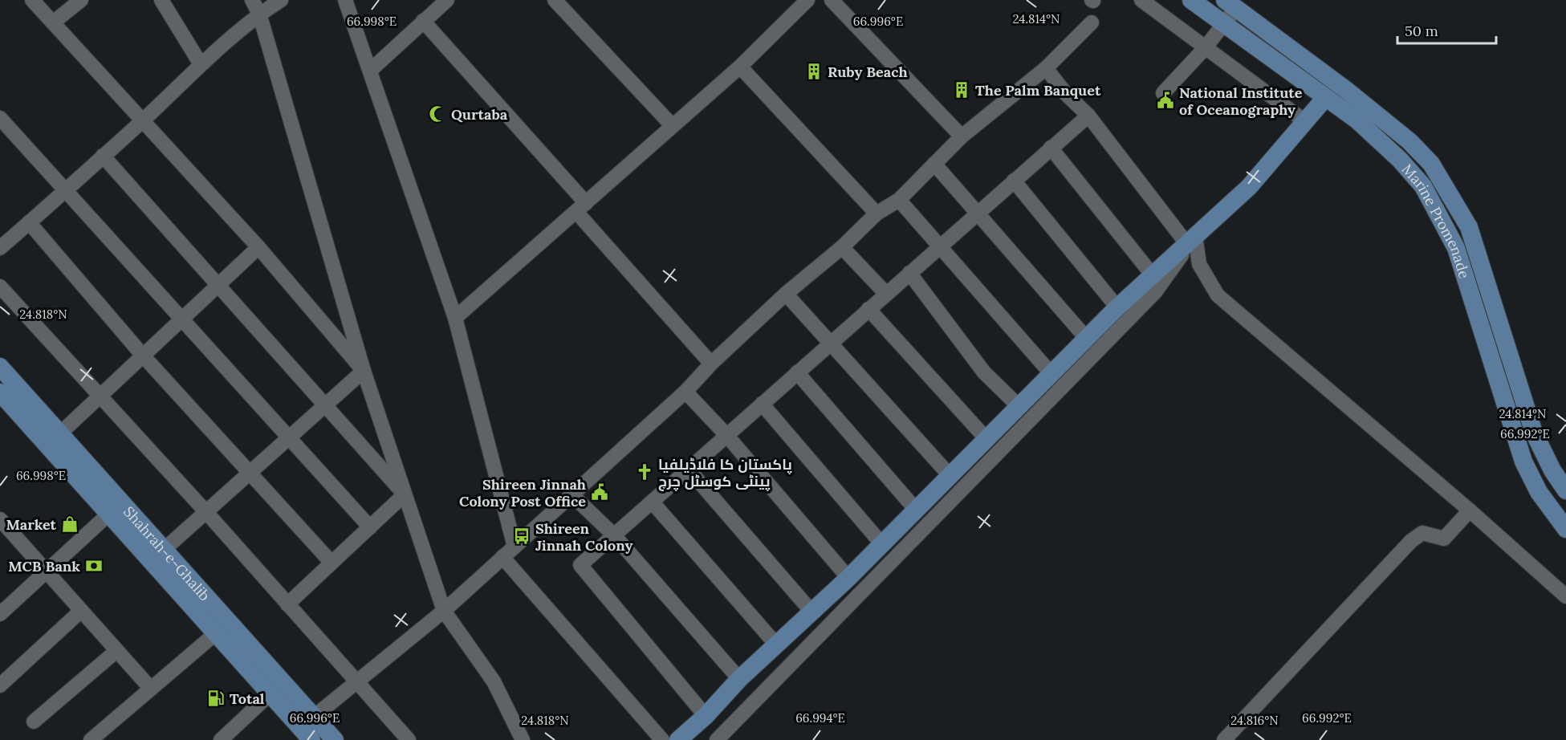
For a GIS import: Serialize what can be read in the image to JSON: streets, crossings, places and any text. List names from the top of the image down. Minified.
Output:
{"streets":{"main road":["Marine Promenade","Shahrah-e-Ghalib"]},"places":{"building":["Ruby Beach","The Palm Banquet"],"public building":["National Institute of Oceanography","Shireen Jinnah Colony Post Office"],"mosque":["Qurtaba"],"church":["پاکستان کا فلاڈیلفیا پینٹی کوسٹل چرچ"],"shop":["Market"],"bus stop":["Shireen Jinnah Colony"],"bank":["MCB Bank"],"fuel station":["Total"]},"scale_bar":"50 m","coordinates":["24.814°N","66.998°E","66.996°E","24.818°N","66.992°E","66.994°E","24.816°N"]}
